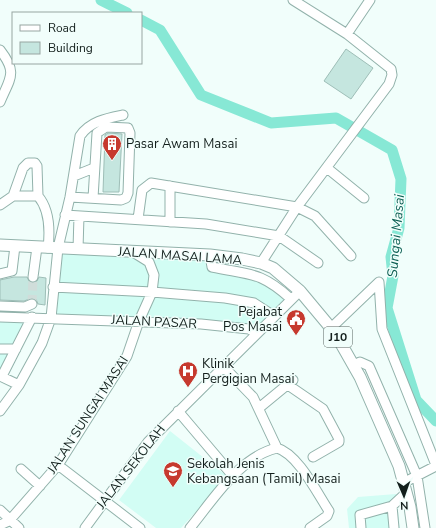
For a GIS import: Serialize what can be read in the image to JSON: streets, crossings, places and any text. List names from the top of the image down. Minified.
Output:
{"streets":{"main road":["JALAN MASAI LAMA","J10"],"street":["JALAN PASAR","JALAN SUNGAI MASAI","JALAN SEKOLAH"]},"crossings":[["JALAN MASAI LAMA","JALAN SUNGAI MASAI"],["JALAN MASAI LAMA","JALAN SEKOLAH"],["JALAN PASAR","JALAN SUNGAI MASAI"],["JALAN PASAR","JALAN SEKOLAH"]],"water":["Sungai Masai"],"places":{"building":["Pasar Awam Masai"],"public building":["Pejabat Pos Masai"],"hospital":["Klinik Pergigian Masai"],"school or university":["Sekolah Jenis Kebangsaan (Tamil) Masai"]},"legend":["Road","Building"],"north":"bottom"}
